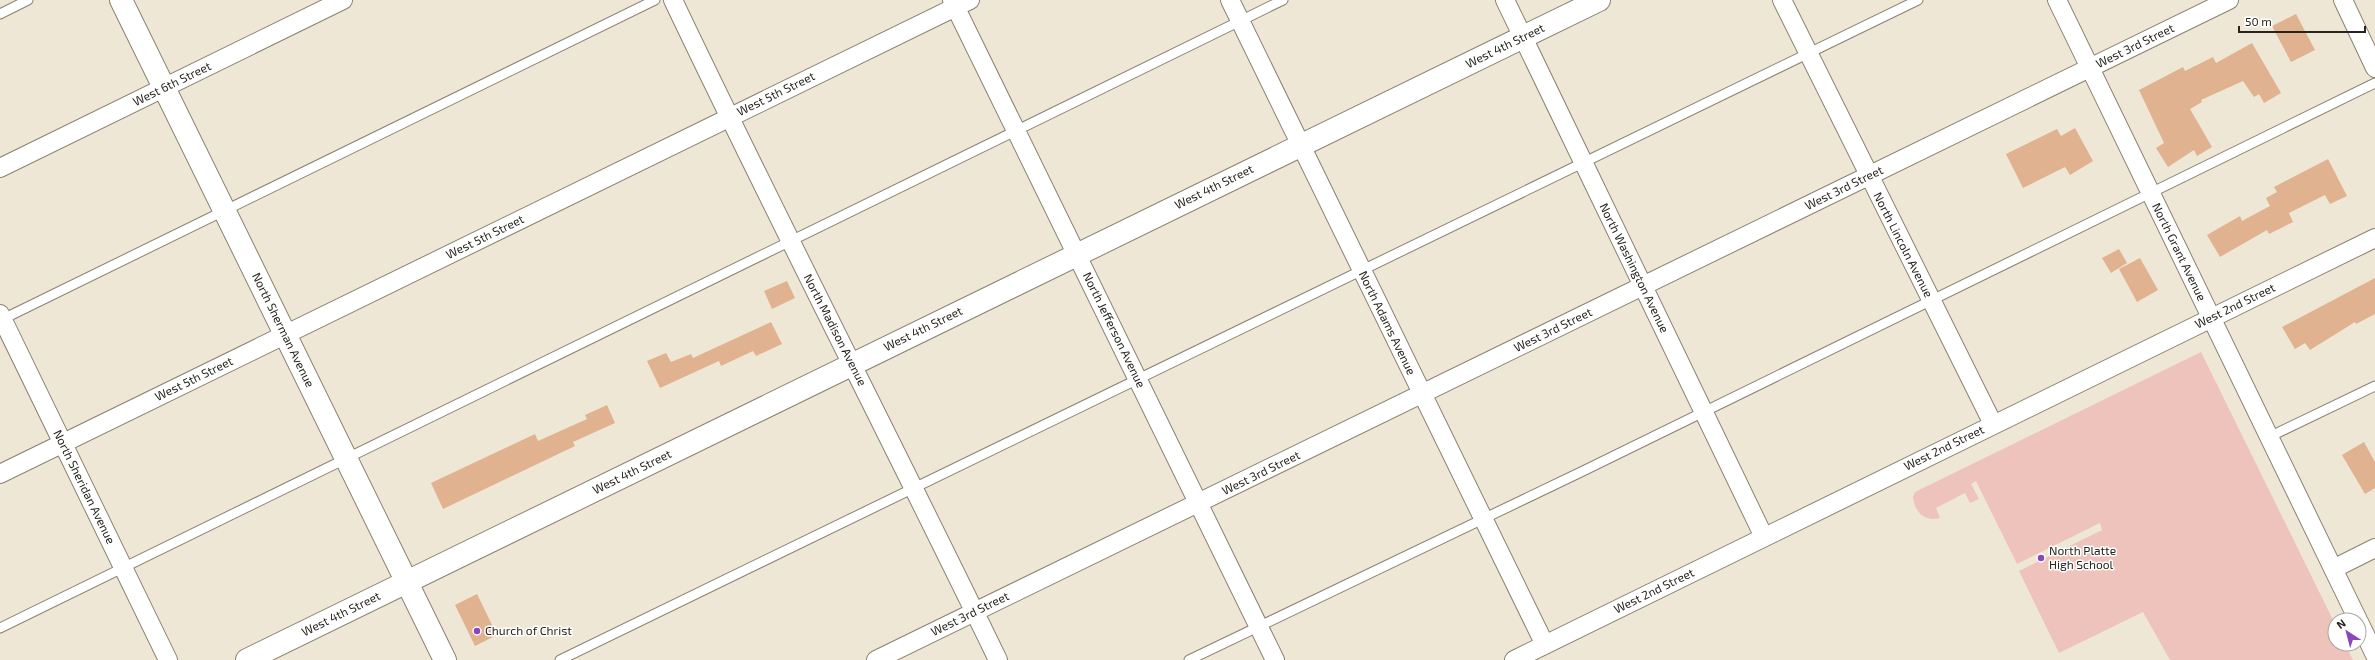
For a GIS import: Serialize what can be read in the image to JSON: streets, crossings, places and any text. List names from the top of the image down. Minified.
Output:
{"streets":{"main road":["West 4th Street","North Sherman Avenue"],"street":["West 3rd Street","West 6th Street","West 5th Street","North Lincoln Avenue","North Grant Avenue","North Washington Avenue","West 2nd Street","North Adams Avenue","North Madison Avenue","North Jefferson Avenue","North Sheridan Avenue"]},"crossings":[["West 4th Street","North Washington Avenue"],["West 4th Street","North Adams Avenue"],["West 4th Street","North Sherman Avenue"],["West 4th Street","North Madison Avenue"],["West 4th Street","North Jefferson Avenue"],["West 3rd Street","North Lincoln Avenue"],["West 3rd Street","North Grant Avenue"],["West 3rd Street","North Washington Avenue"],["West 3rd Street","North Adams Avenue"],["West 3rd Street","North Madison Avenue"],["West 3rd Street","North Jefferson Avenue"],["West 6th Street","North Sherman Avenue"],["West 5th Street","North Sherman Avenue"],["West 5th Street","North Madison Avenue"],["West 5th Street","North Jefferson Avenue"],["West 5th Street","North Sheridan Avenue"],["North Lincoln Avenue","West 2nd Street"],["North Grant Avenue","West 2nd Street"],["North Washington Avenue","West 2nd Street"],["West 2nd Street","North Adams Avenue"]],"places":["North Platte High School","Church of Christ"],"scale_bar":"50 m","north":"top left"}
